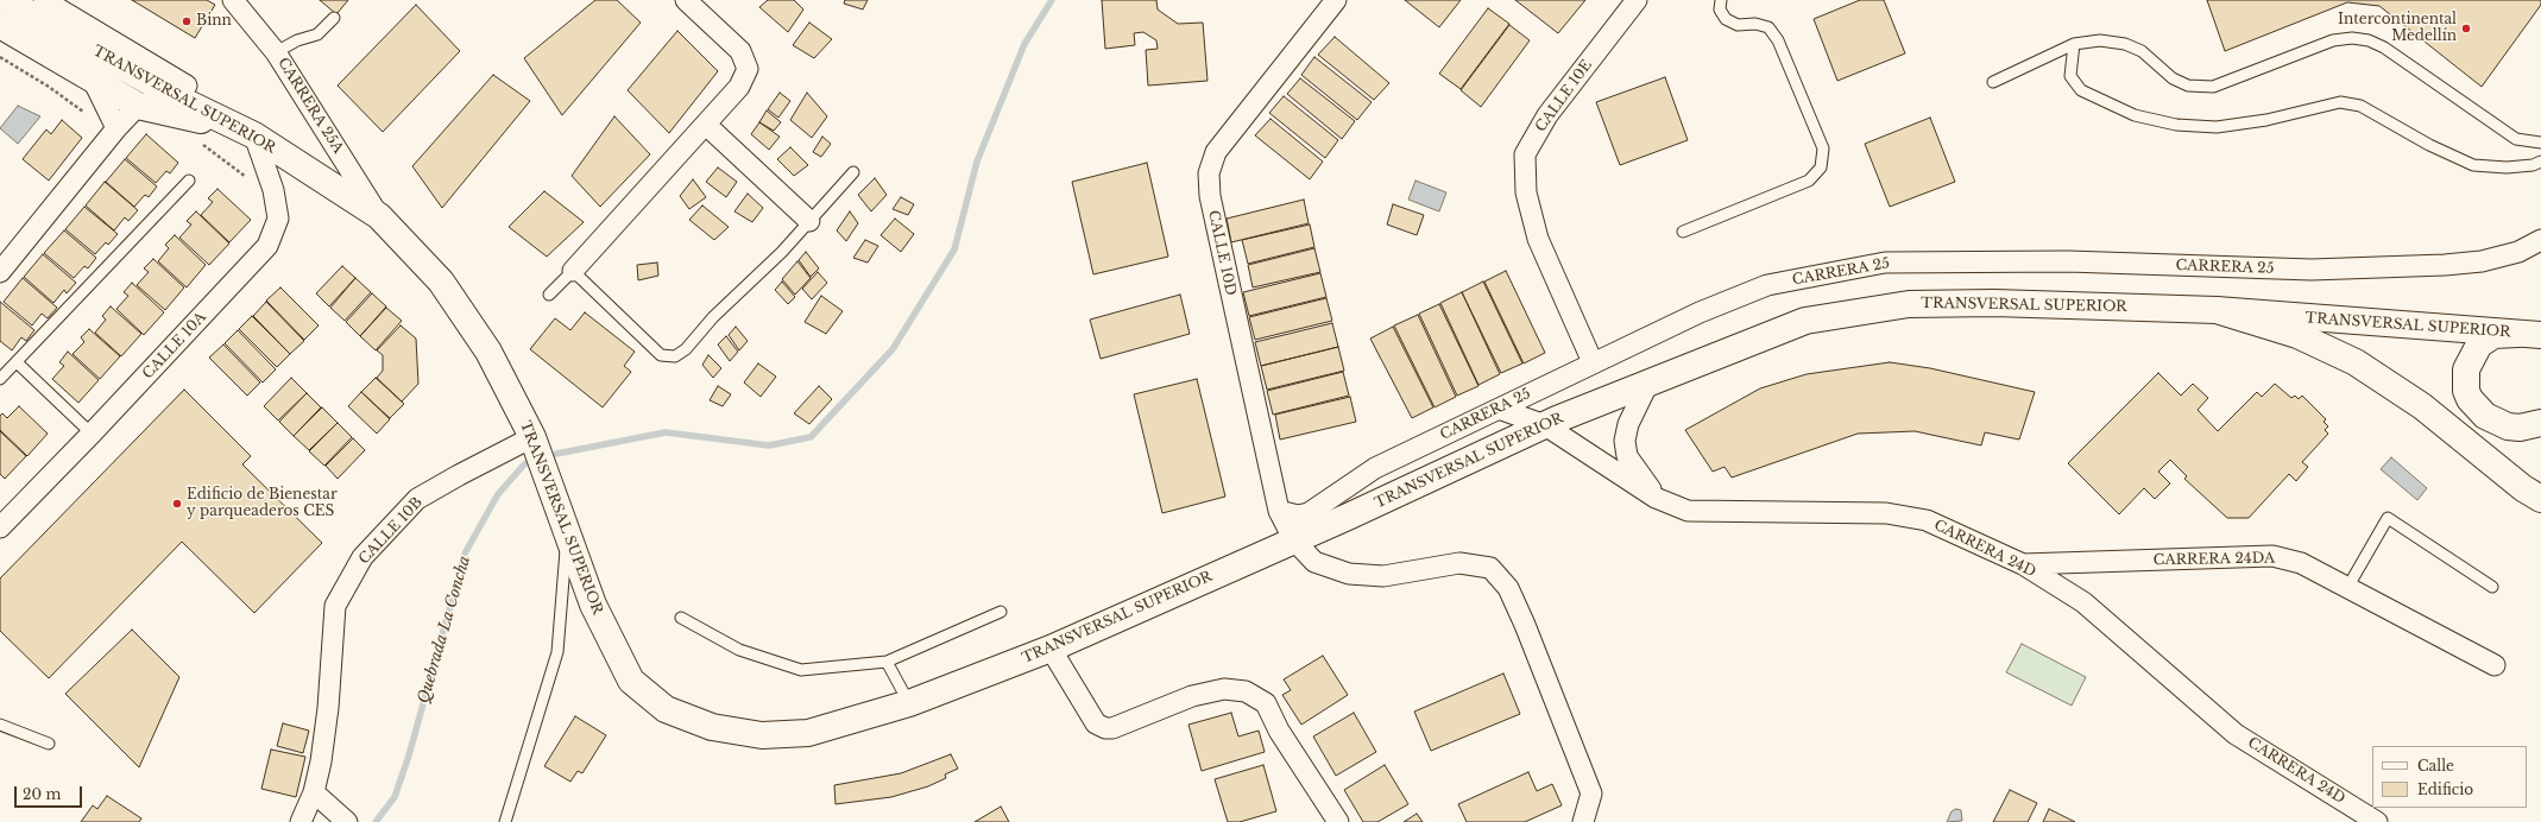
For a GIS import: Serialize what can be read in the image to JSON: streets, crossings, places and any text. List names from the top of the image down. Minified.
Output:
{"streets":{"main road":["TRANSVERSAL SUPERIOR"],"street":["CALLE 10E","CARRERA 25A","CALLE 10D","CARRERA 25","CALLE 10A","CALLE 10B","CARRERA 24D","CARRERA 24DA"]},"crossings":[["CALLE 10E","CARRERA 25"],["TRANSVERSAL SUPERIOR","CARRERA 25A"],["TRANSVERSAL SUPERIOR","CALLE 10D"],["TRANSVERSAL SUPERIOR","CALLE 10A"],["TRANSVERSAL SUPERIOR","CALLE 10B"],["TRANSVERSAL SUPERIOR","CARRERA 24D"],["CALLE 10D","CARRERA 25"],["CARRERA 25","CARRERA 24D"],["CARRERA 24D","CARRERA 24DA"]],"water":["Quebrada La Concha"],"places":["Binn","Intercontinental Medellín","Edificio de Bienestar y parqueaderos CES"],"legend":["Calle","Edificio"],"scale_bar":"20 m"}
